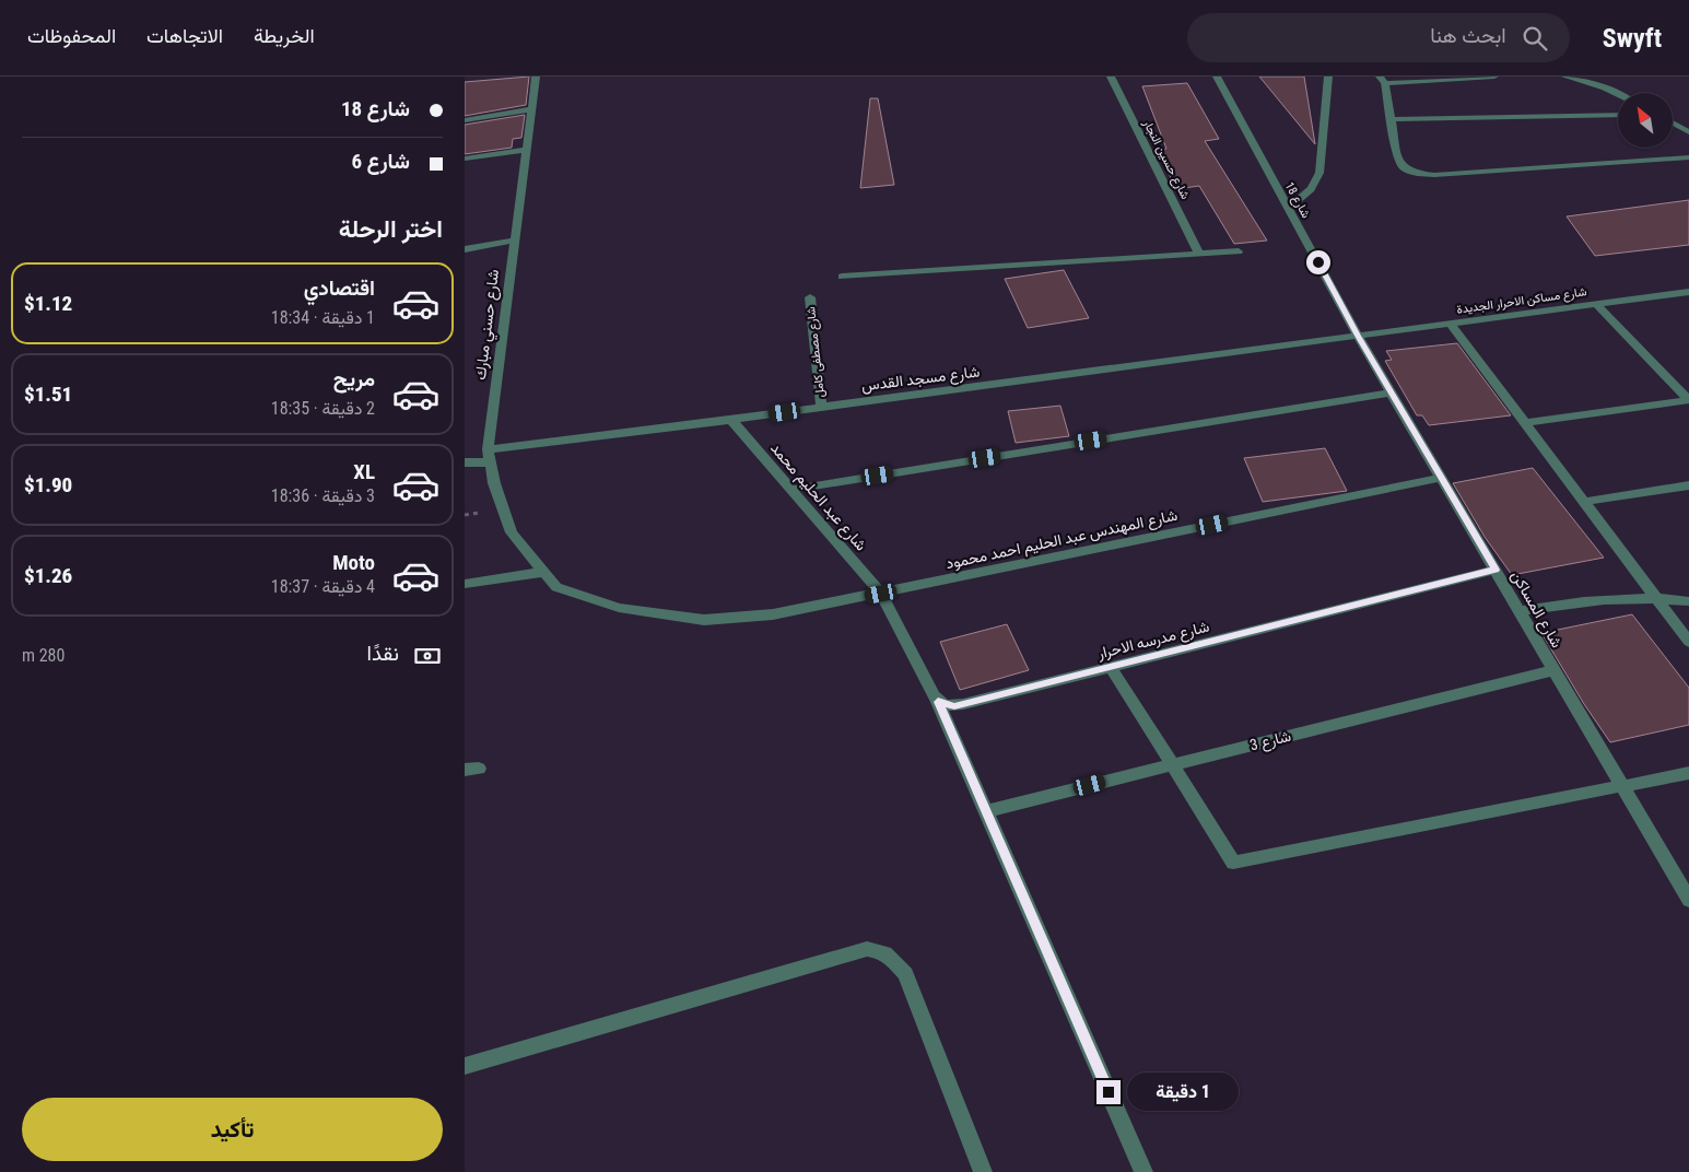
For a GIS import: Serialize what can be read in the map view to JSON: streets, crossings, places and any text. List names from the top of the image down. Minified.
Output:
{"streets":{"street":["شارع حسين النجار","شارع 18","شارع مساكن الاحرار الجديدة","شارع حسني مبارك","شارع مصطفى كامل","شارع مسجد القدس","شارع عبد الحليم محمد","شارع المهندس عبد الحليم احمد محمود","شارع المساكن","شارع مدرسه الاحرار","شارع 3"]},"crossings":[["شارع 18","شارع مساكن الاحرار الجديدة"],["شارع 18","شارع مسجد القدس"],["شارع 18","شارع المساكن"],["شارع مساكن الاحرار الجديدة","شارع مسجد القدس"],["شارع مساكن الاحرار الجديدة","شارع المساكن"],["شارع حسني مبارك","شارع مسجد القدس"],["شارع حسني مبارك","شارع عبد الحليم محمد"],["شارع حسني مبارك","شارع المهندس عبد الحليم احمد محمود"],["شارع مصطفى كامل","شارع مسجد القدس"],["شارع مسجد القدس","شارع عبد الحليم محمد"],["شارع مسجد القدس","شارع المساكن"],["شارع عبد الحليم محمد","شارع المهندس عبد الحليم احمد محمود"],["شارع المهندس عبد الحليم احمد محمود","شارع المساكن"],["شارع المساكن","شارع مدرسه الاحرار"],["شارع المساكن","شارع 3"]],"north":"top left","page":{"header":"Swyft","search":"ابحث هنا","nav":["الخريطة","الاتجاهات","المحفوظات"],"banner":["شارع 18","شارع 6"],"heading":"اختر الرحلة","list":[{"name":"اقتصادي","note":"1 دقيقة · 18:34","value":"$1.12"},{"name":"مريح","note":"2 دقيقة · 18:35","value":"$1.51"},{"name":"XL","note":"3 دقيقة · 18:36","value":"$1.90"},{"name":"Moto","note":"4 دقيقة · 18:37","value":"$1.26"}],"pay":["نقدًا","280 m"],"bubble":"1 دقيقة","buttons":"تأكيد"}}
